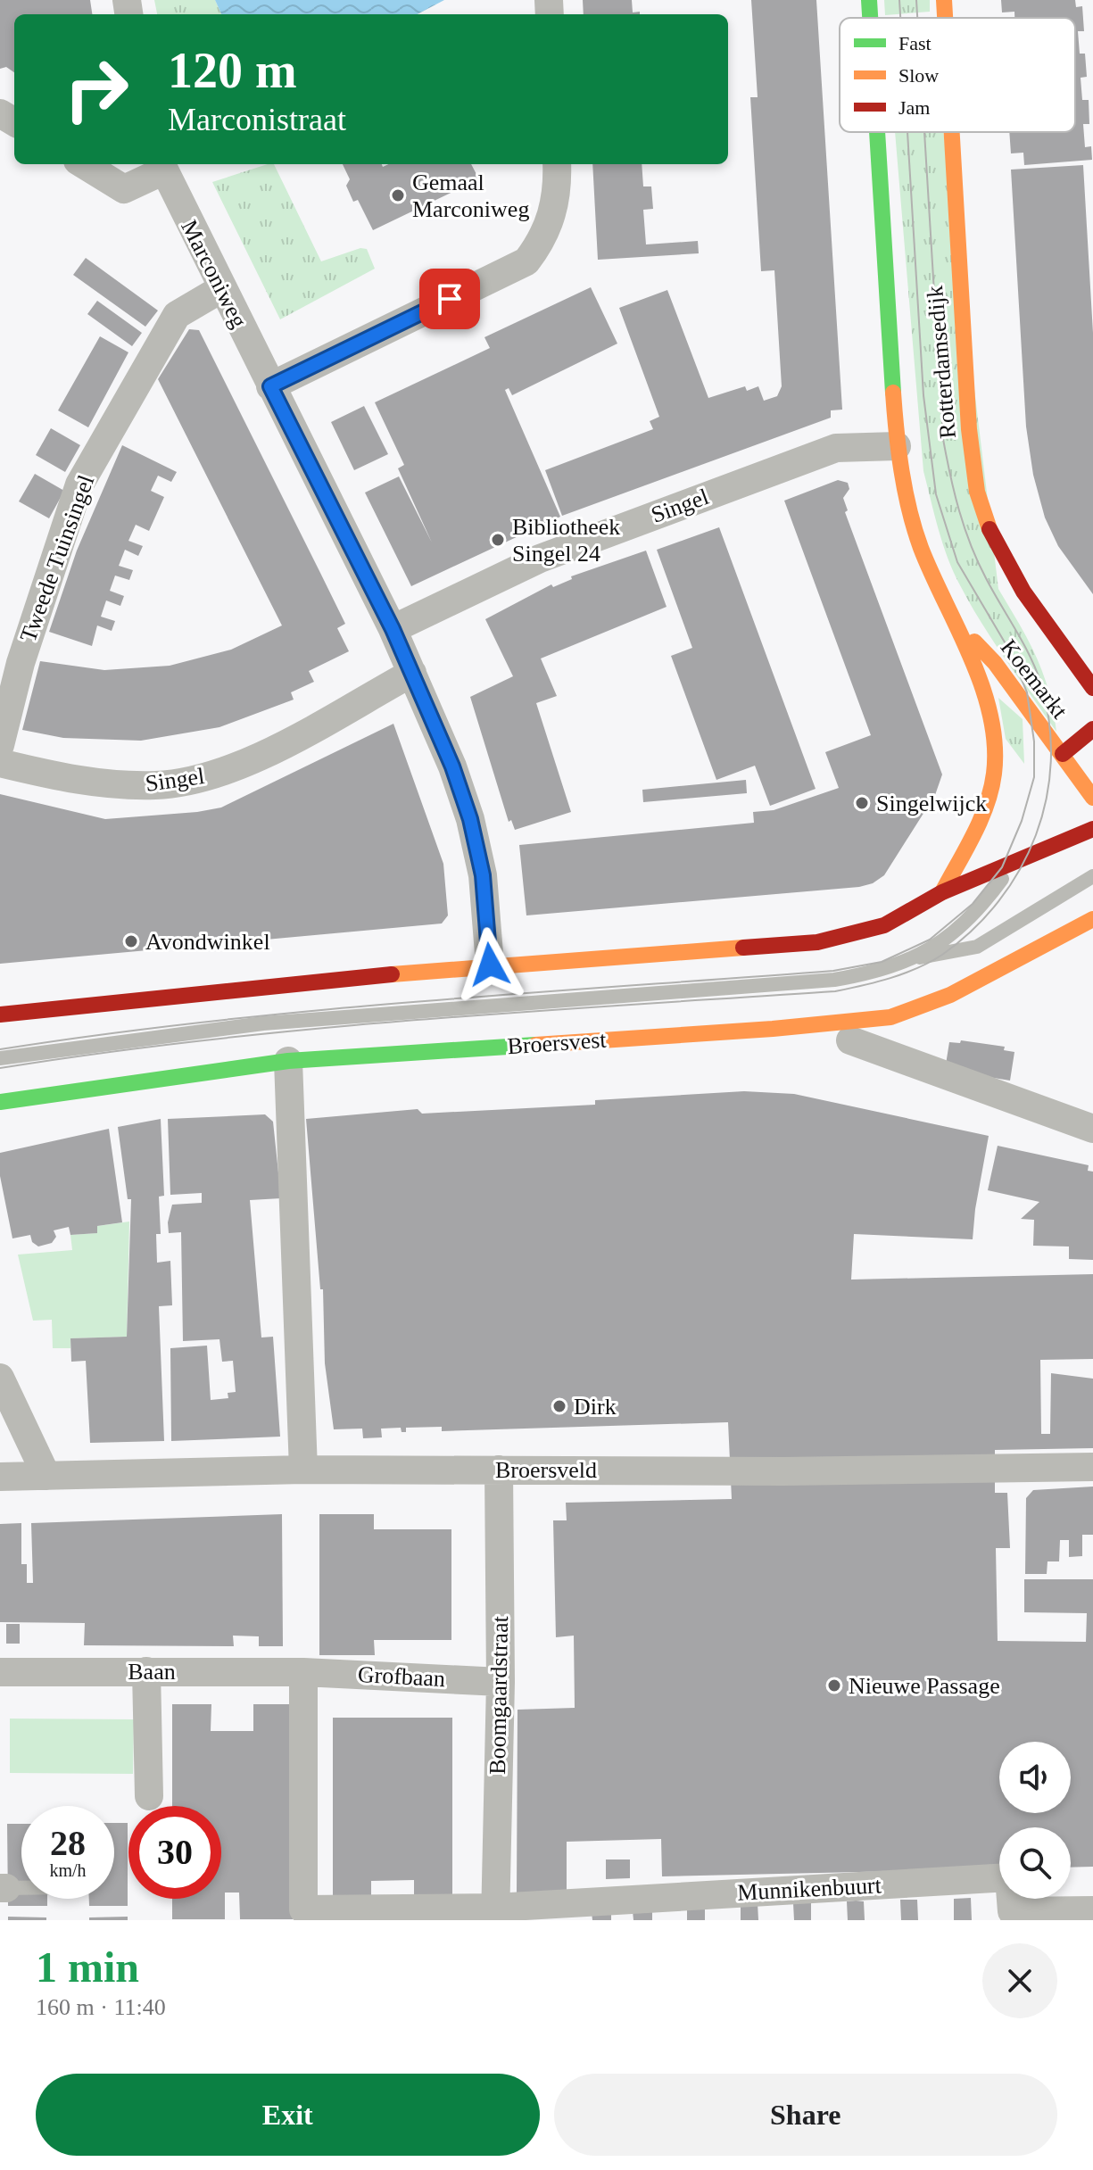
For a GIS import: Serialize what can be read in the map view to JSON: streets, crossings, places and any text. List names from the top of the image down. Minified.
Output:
{"streets":{"main road":["Rotterdamsedijk","Koemarkt","Broersvest"],"street":["Marconiweg","Singel","Tweede Tuinsingel","Broersveld","Baan","Grofbaan","Boomgaardstraat","Munnikenbuurt"]},"crossings":[["Marconiweg","Singel"],["Marconiweg","Tweede Tuinsingel"],["Rotterdamsedijk","Singel"],["Rotterdamsedijk","Koemarkt"],["Broersveld","Boomgaardstraat"],["Baan","Grofbaan"],["Grofbaan","Boomgaardstraat"],["Boomgaardstraat","Munnikenbuurt"]],"places":["Gemaal Marconiweg","Bibliotheek Singel 24","Singelwijck","Avondwinkel","Dirk","Nieuwe Passage"],"legend":["Fast","Slow","Jam"],"page":{"turn":["120 m","Marconistraat"],"speed":"28 km/h","limit":"30","heading":["1 min","160 m · 11:40"],"buttons":["Exit","Share"]}}
